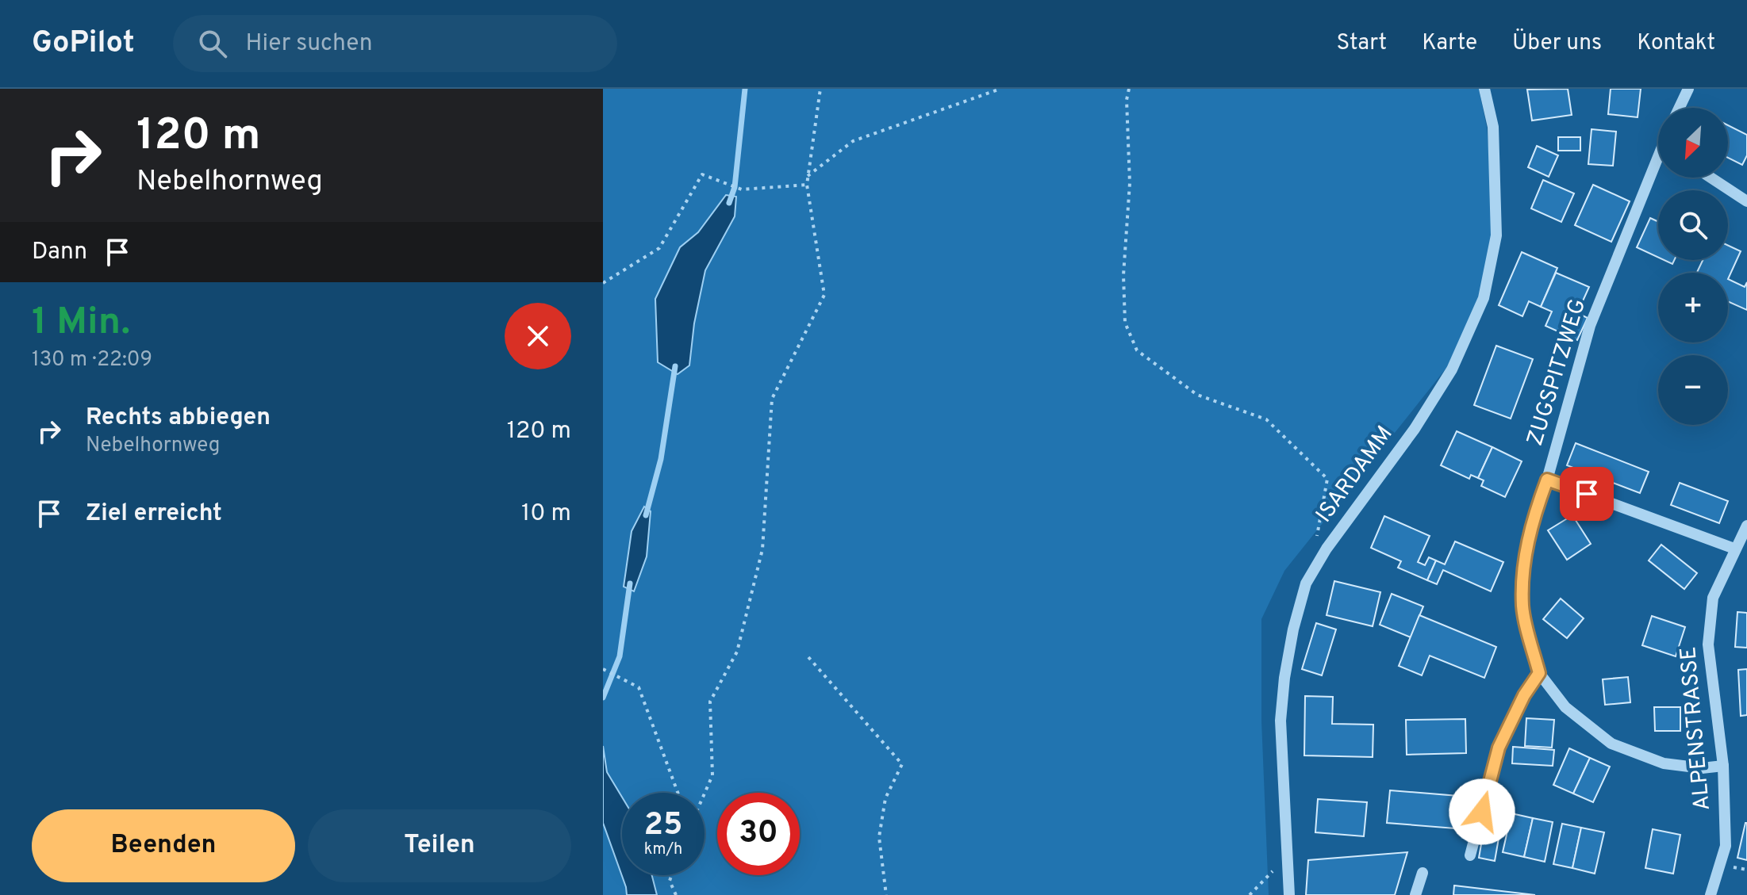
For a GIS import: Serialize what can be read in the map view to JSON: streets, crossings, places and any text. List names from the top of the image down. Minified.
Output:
{"streets":{"street":["ZUGSPITZWEG","ISARDAMM","ALPENSTRASSE"]},"crossings":[["ZUGSPITZWEG","ALPENSTRASSE"]],"north":"bottom left","page":{"header":"GoPilot","search":"Hier suchen","nav":["Start","Karte","Über uns","Kontakt"],"turn":["120 m","Nebelhornweg"],"map_buttons":["+","−"],"then":"Dann","heading":["1 Min.","130 m · 22:09"],"list":[{"name":"Rechts abbiegen","note":"Nebelhornweg","value":"120 m"},{"name":"Ziel erreicht","value":"10 m"}],"speed":"25 km/h","limit":"30","buttons":["Beenden","Teilen"]}}
